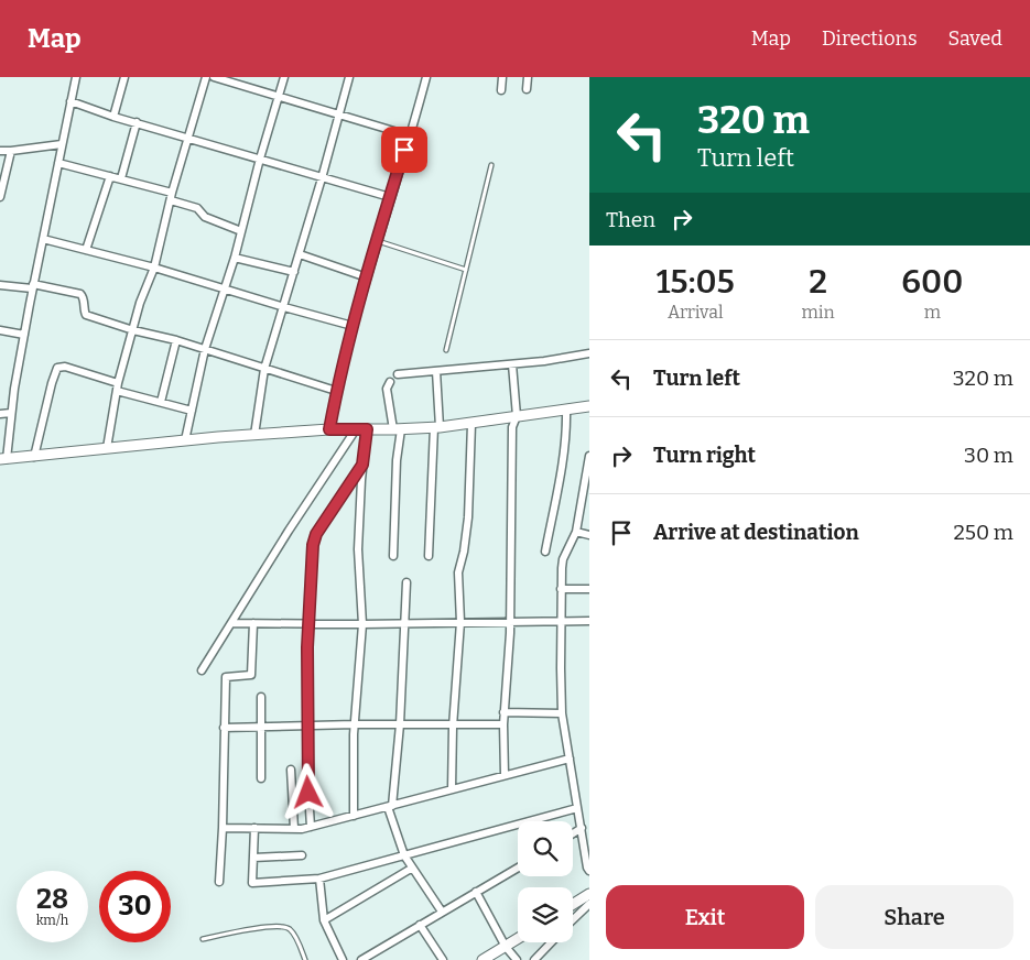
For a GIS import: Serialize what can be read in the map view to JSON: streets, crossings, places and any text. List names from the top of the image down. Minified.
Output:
{"page":{"header":"Map","nav":["Map","Directions","Saved"],"turn":["320 m","Turn left"],"then":"Then","eta":["15:05","Arrival","2","min","600","m"],"list":[{"name":"Turn left","value":"320 m"},{"name":"Turn right","value":"30 m"},{"name":"Arrive at destination","value":"250 m"}],"speed":"28 km/h","limit":"30","buttons":["Exit","Share"]}}
